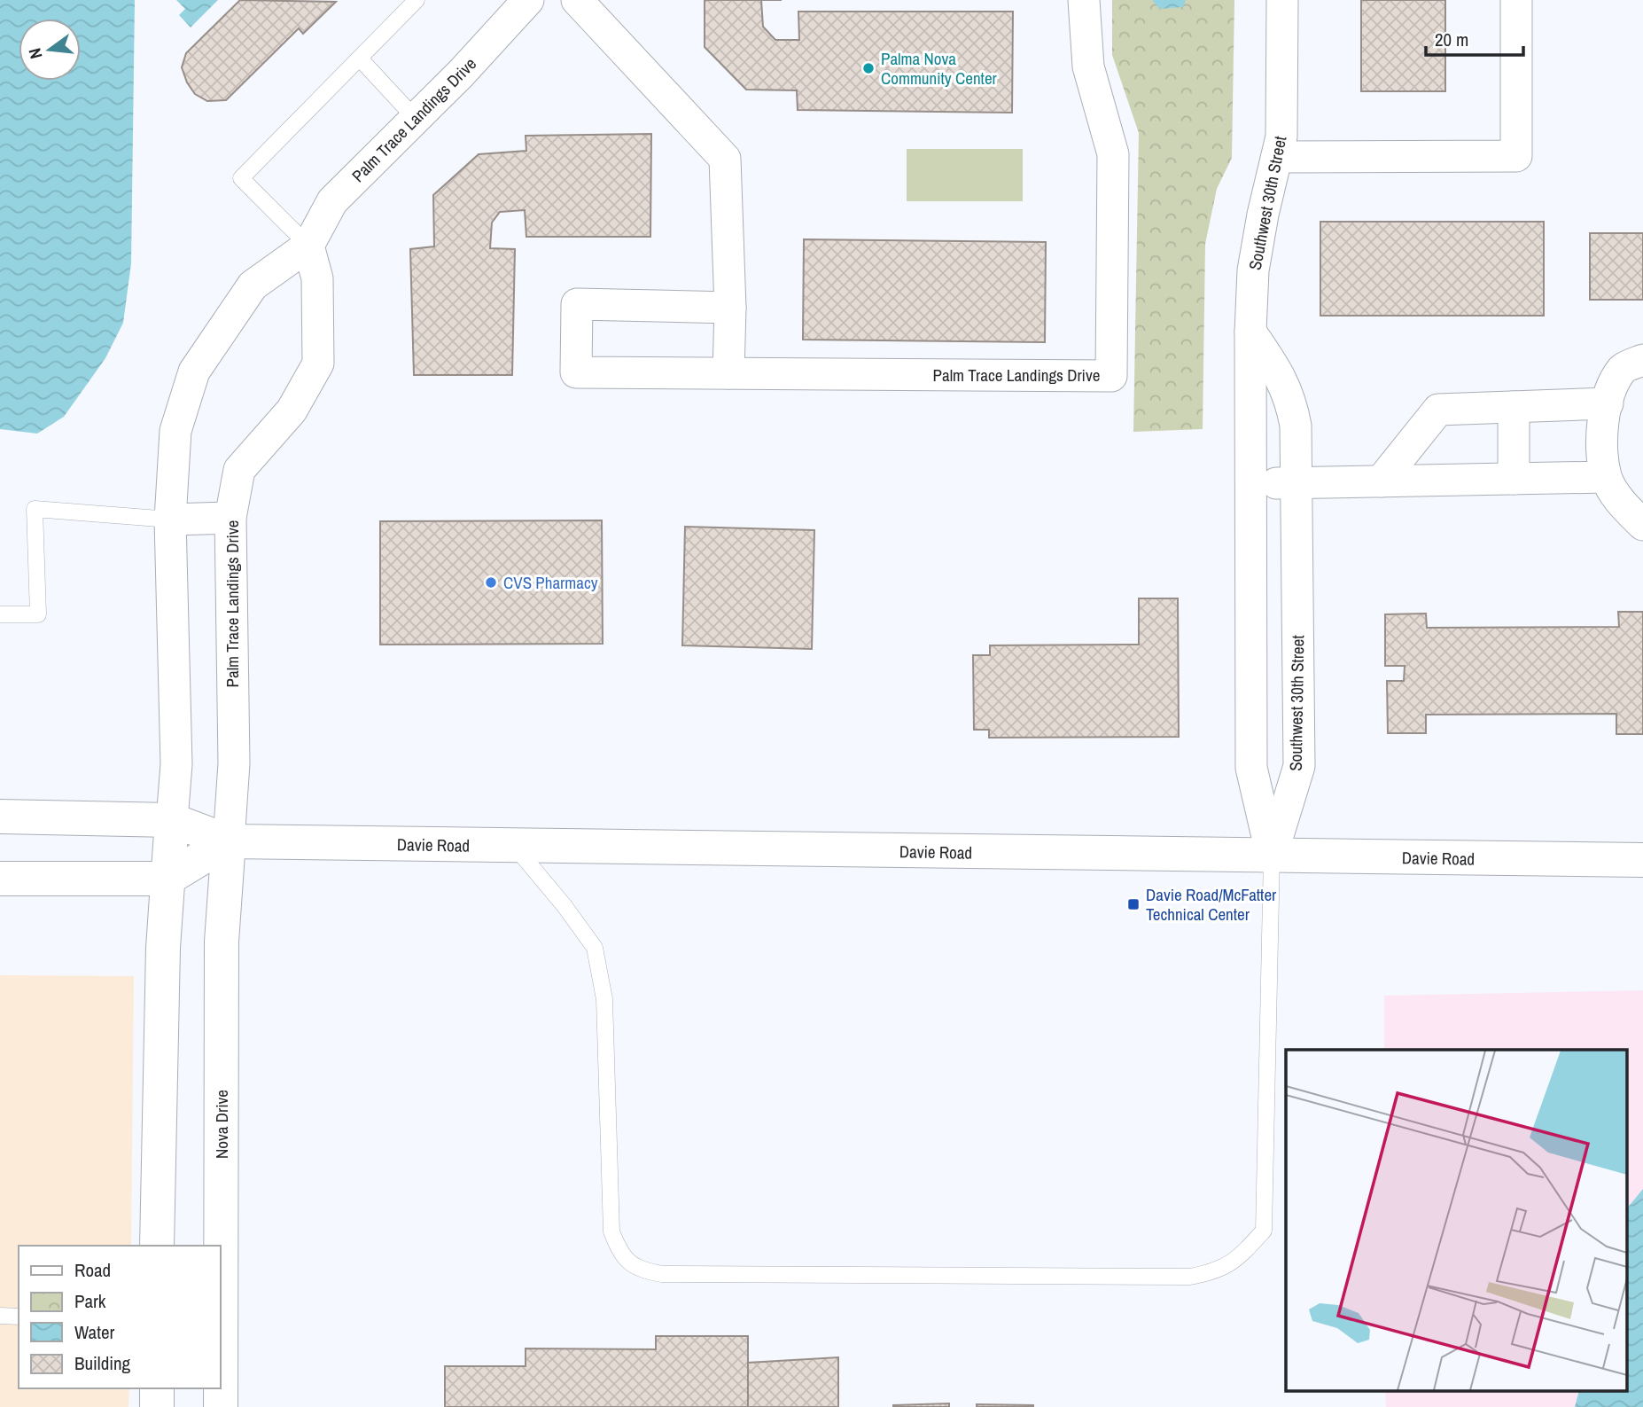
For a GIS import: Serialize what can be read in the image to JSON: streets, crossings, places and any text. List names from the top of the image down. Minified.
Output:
{"streets":{"main road":["Davie Road","Nova Drive"],"street":["Palm Trace Landings Drive","Southwest 30th Street"]},"crossings":[["Palm Trace Landings Drive","Davie Road"],["Palm Trace Landings Drive","Nova Drive"],["Southwest 30th Street","Davie Road"],["Davie Road","Nova Drive"]],"places":{"other":["Palma Nova Community Center","CVS Pharmacy"],"transit":["Davie Road/McFatter Technical Center"]},"legend":["Road","Park","Water","Building"],"scale_bar":"20 m","north":"left"}
